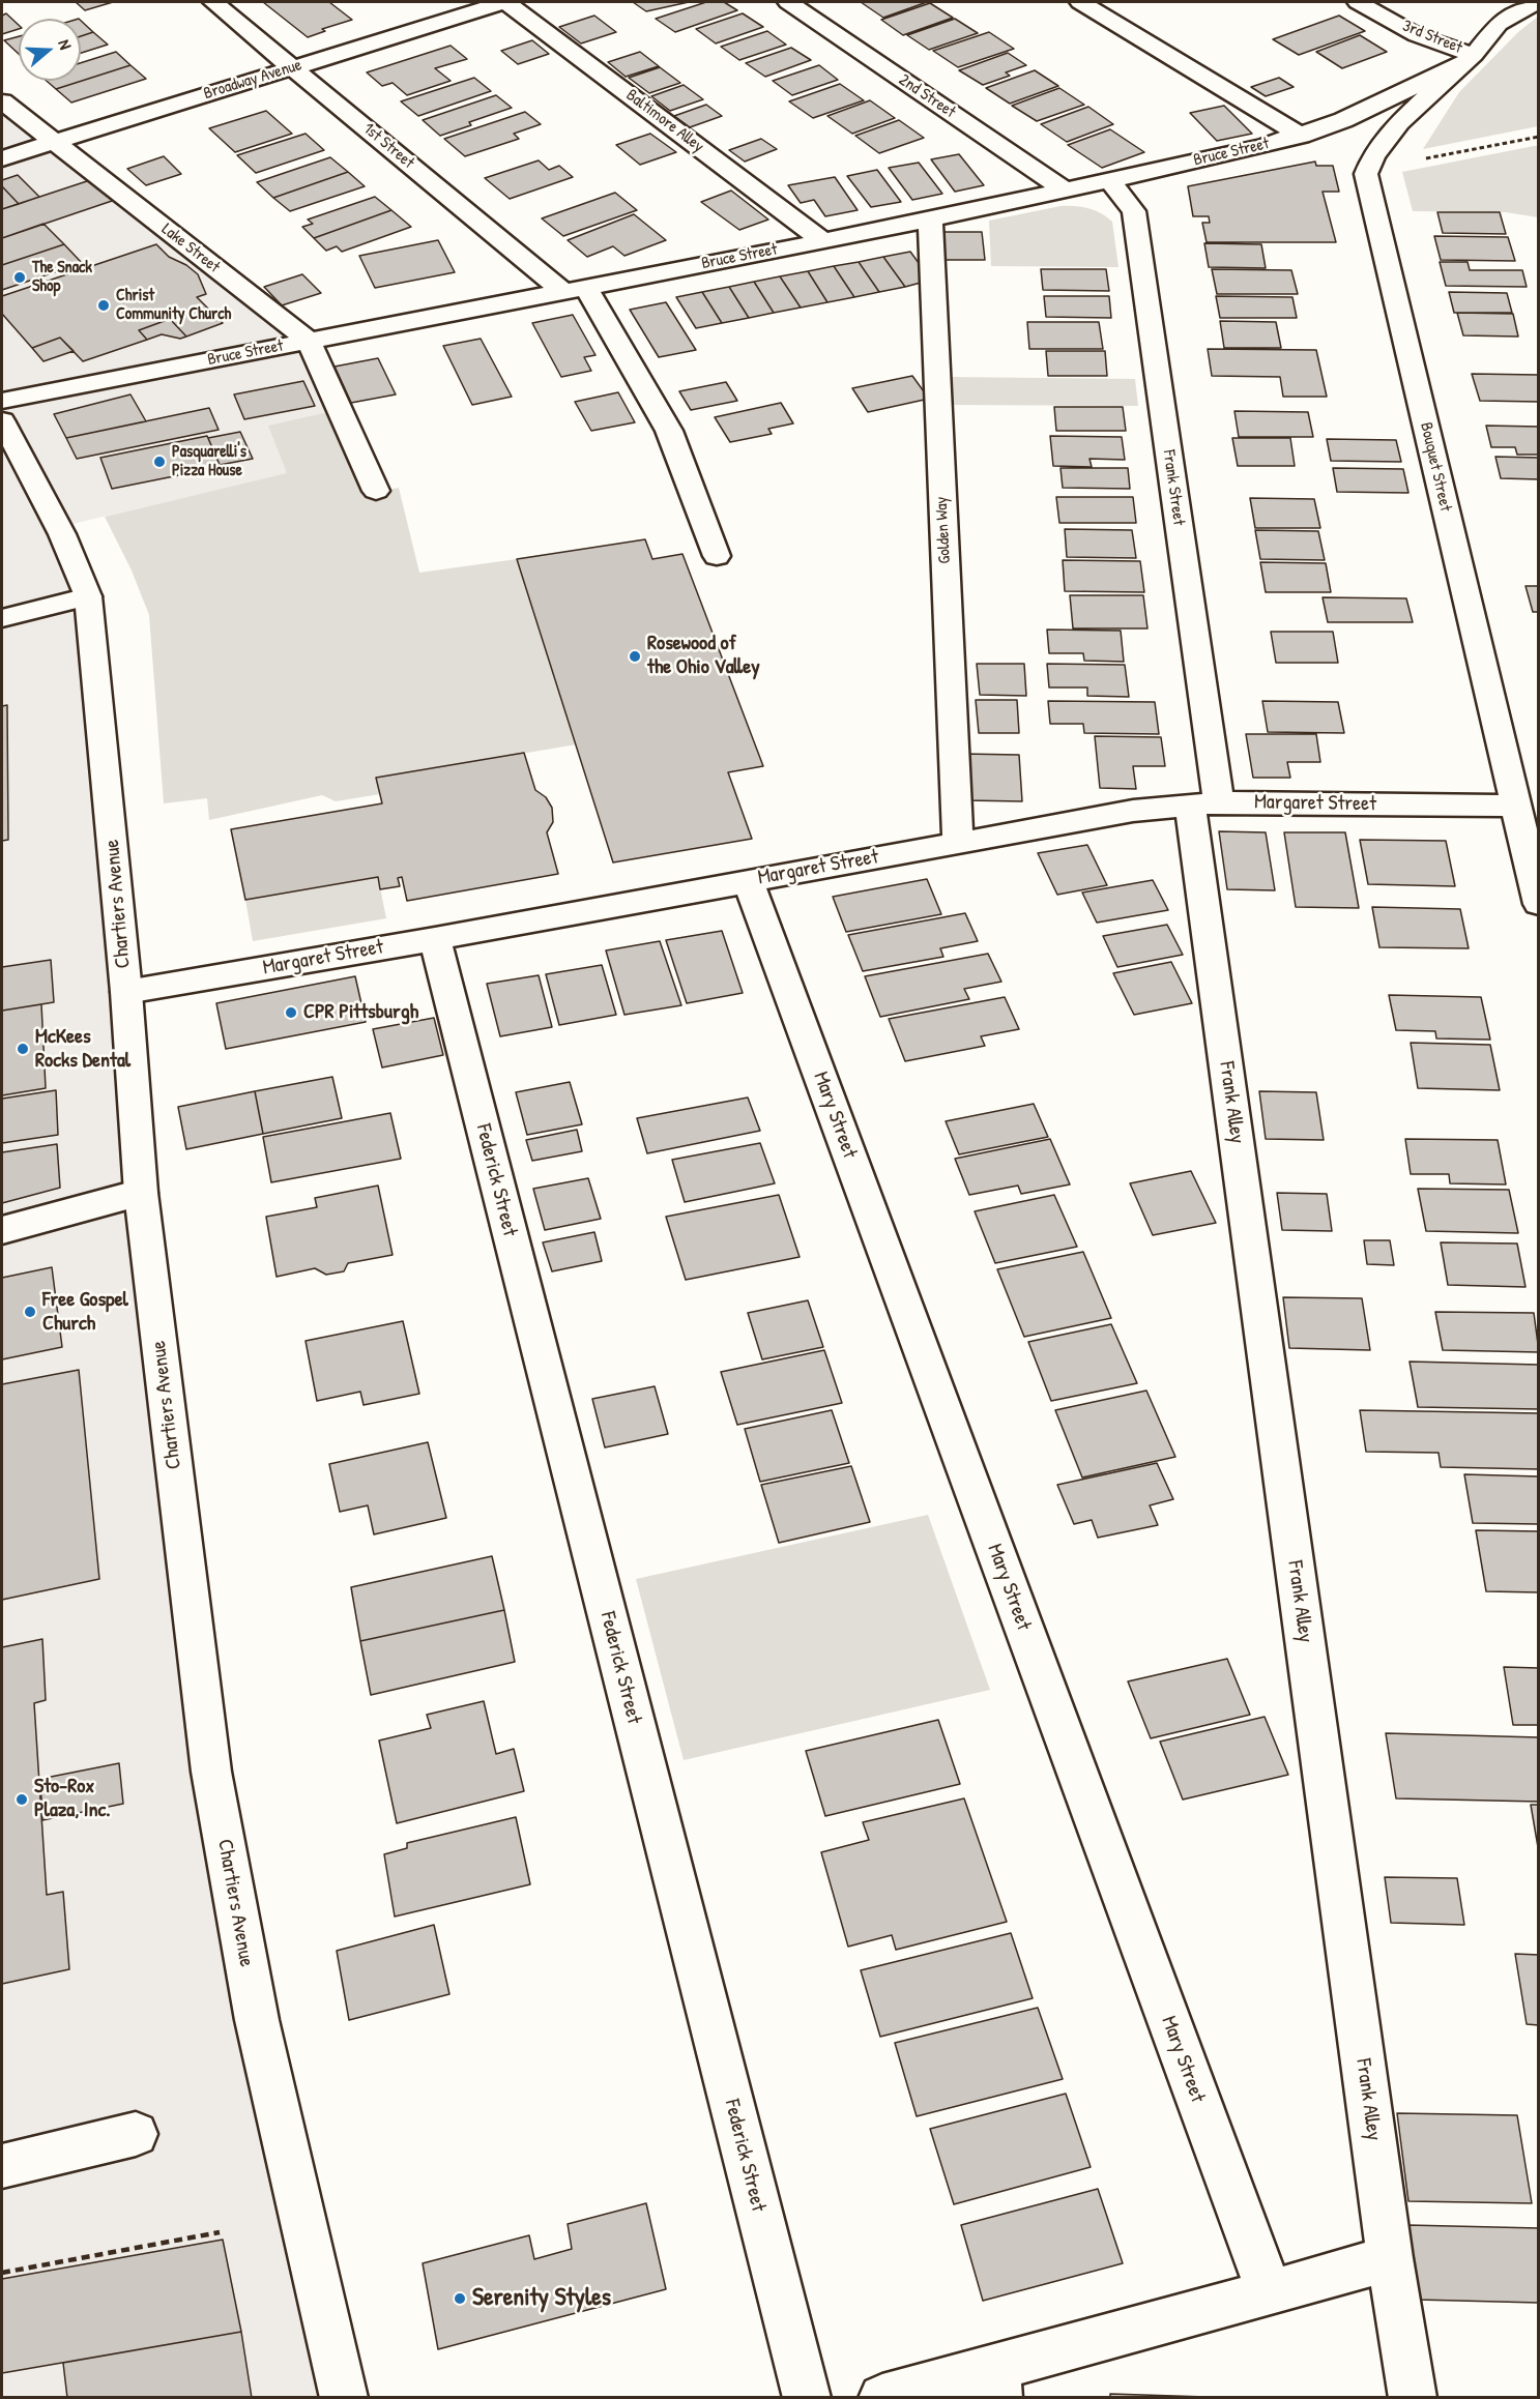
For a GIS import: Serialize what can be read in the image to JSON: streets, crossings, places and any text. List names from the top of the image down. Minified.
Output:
{"streets":{"street":["3rd Street","Broadway Avenue","2nd Street","Baltimore Alley","1st Street","Bruce Street","Lake Street","Bouquet Street","Frank Street","Golden Way","Margaret Street","Chartiers Avenue","Frank Alley","Mary Street","Federick Street"]},"crossings":[["3rd Street","Bruce Street"],["3rd Street","Bouquet Street"],["Broadway Avenue","Baltimore Alley"],["Broadway Avenue","1st Street"],["Broadway Avenue","Lake Street"],["2nd Street","Bruce Street"],["Baltimore Alley","Bruce Street"],["1st Street","Bruce Street"],["Bruce Street","Lake Street"],["Bruce Street","Bouquet Street"],["Bruce Street","Frank Street"],["Bruce Street","Golden Way"],["Bouquet Street","Margaret Street"],["Frank Street","Margaret Street"],["Frank Street","Frank Alley"],["Golden Way","Margaret Street"],["Margaret Street","Chartiers Avenue"],["Margaret Street","Frank Alley"],["Margaret Street","Mary Street"],["Margaret Street","Federick Street"]],"places":["The Snack Shop","Christ Community Church","Pasquarelli's Pizza House","Rosewood of the Ohio Valley","CPR Pittsburgh","McKees Rocks Dental","Free Gospel Church","Sto-Rox Plaza, Inc.","Serenity Styles"],"north":"right"}
